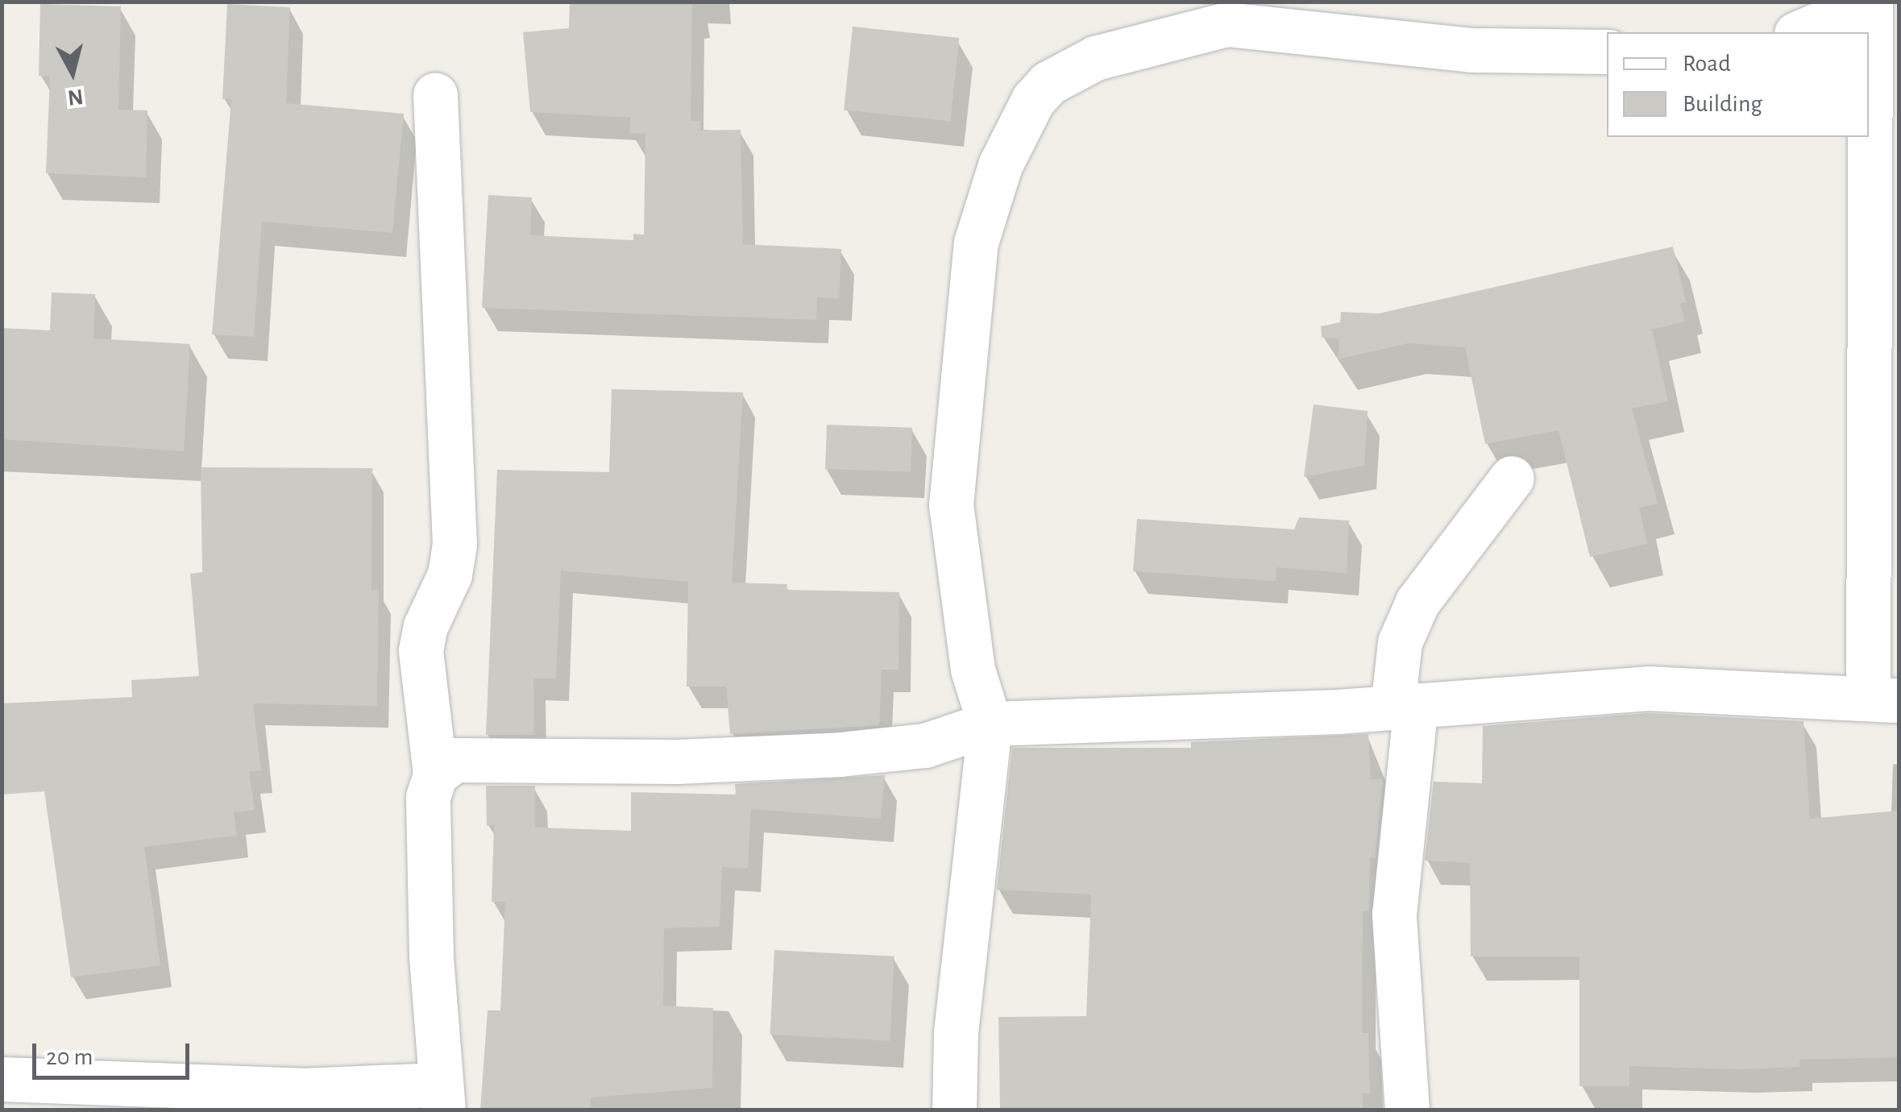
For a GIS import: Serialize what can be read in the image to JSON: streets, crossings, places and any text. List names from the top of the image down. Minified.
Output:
{"legend":["Road","Building"],"scale_bar":"20 m","north":"bottom"}
